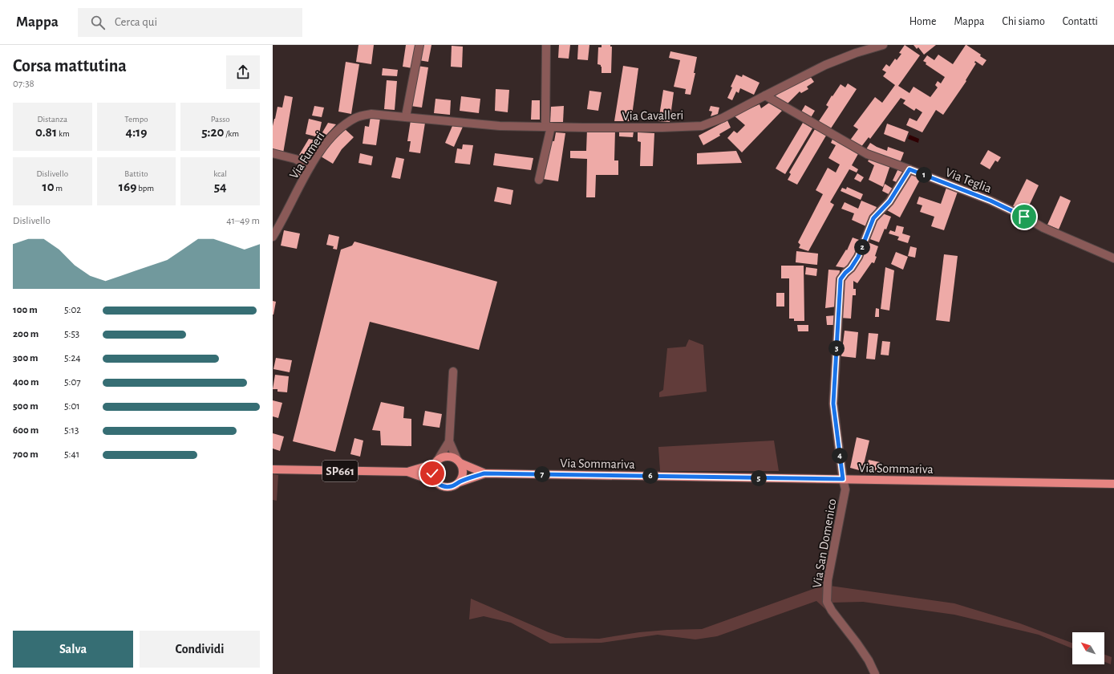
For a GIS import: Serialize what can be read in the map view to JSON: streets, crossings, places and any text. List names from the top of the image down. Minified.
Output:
{"streets":{"main road":["Via Sommariva","SP661"],"street":["Via Cavalleri","Via Fumeri","Via Teglia","Via San Domenico"]},"crossings":[["Via Cavalleri","Via Fumeri"],["Via Cavalleri","Via Teglia"],["Via Teglia","Via San Domenico"],["Via Sommariva","SP661"],["Via Sommariva","Via San Domenico"]],"north":"top left","page":{"header":"Mappa","search":"Cerca qui","nav":["Home","Mappa","Chi siamo","Contatti"],"heading":["Corsa mattutina","07:38"],"stats":[["Distanza","0.81 km"],["Tempo","4:19"],["Passo","5:20 /km"],["Dislivello","10 m"],["Battito","169 bpm"],["kcal","54"]],"pins":["1","2","3","4","7","6","5"],"chart":["Dislivello","41–49 m"],"list":[{"name":"100 m","note":"5:02"},{"name":"200 m","note":"5:53"},{"name":"300 m","note":"5:24"},{"name":"400 m","note":"5:07"},{"name":"500 m","note":"5:01"},{"name":"600 m","note":"5:13"},{"name":"700 m","note":"5:41"}],"buttons":["Salva","Condividi"]}}
